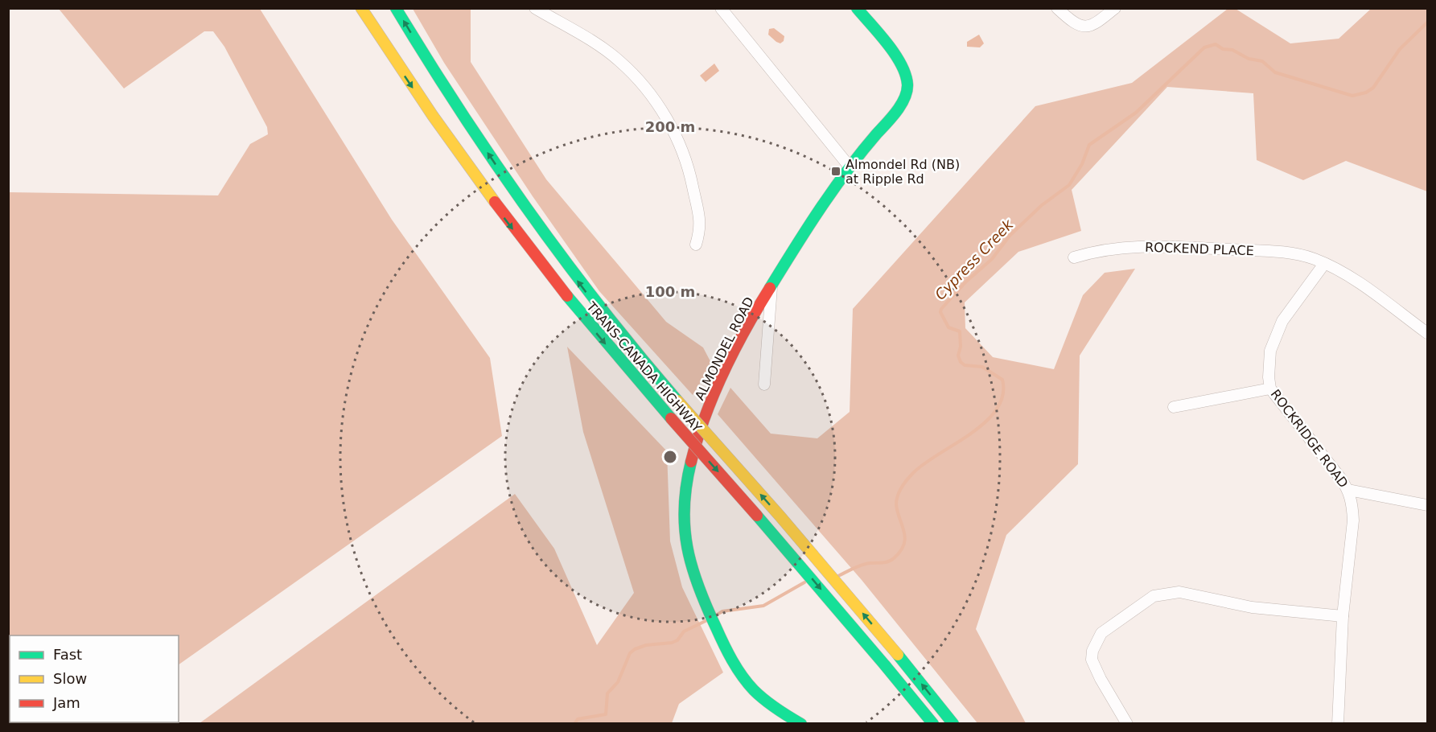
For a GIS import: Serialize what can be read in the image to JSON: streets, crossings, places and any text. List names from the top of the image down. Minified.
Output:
{"streets":{"main road":["ALMONDEL ROAD","TRANS-CANADA HIGHWAY"],"street":["ROCKEND PLACE","ROCKRIDGE ROAD"]},"crossings":[["ROCKEND PLACE","ROCKRIDGE ROAD"]],"water":["Cypress Creek"],"places":{"transit":["Almondel Rd (NB) at Ripple Rd"]},"legend":["Fast","Slow","Jam"],"rings":["200 m","100 m"]}
